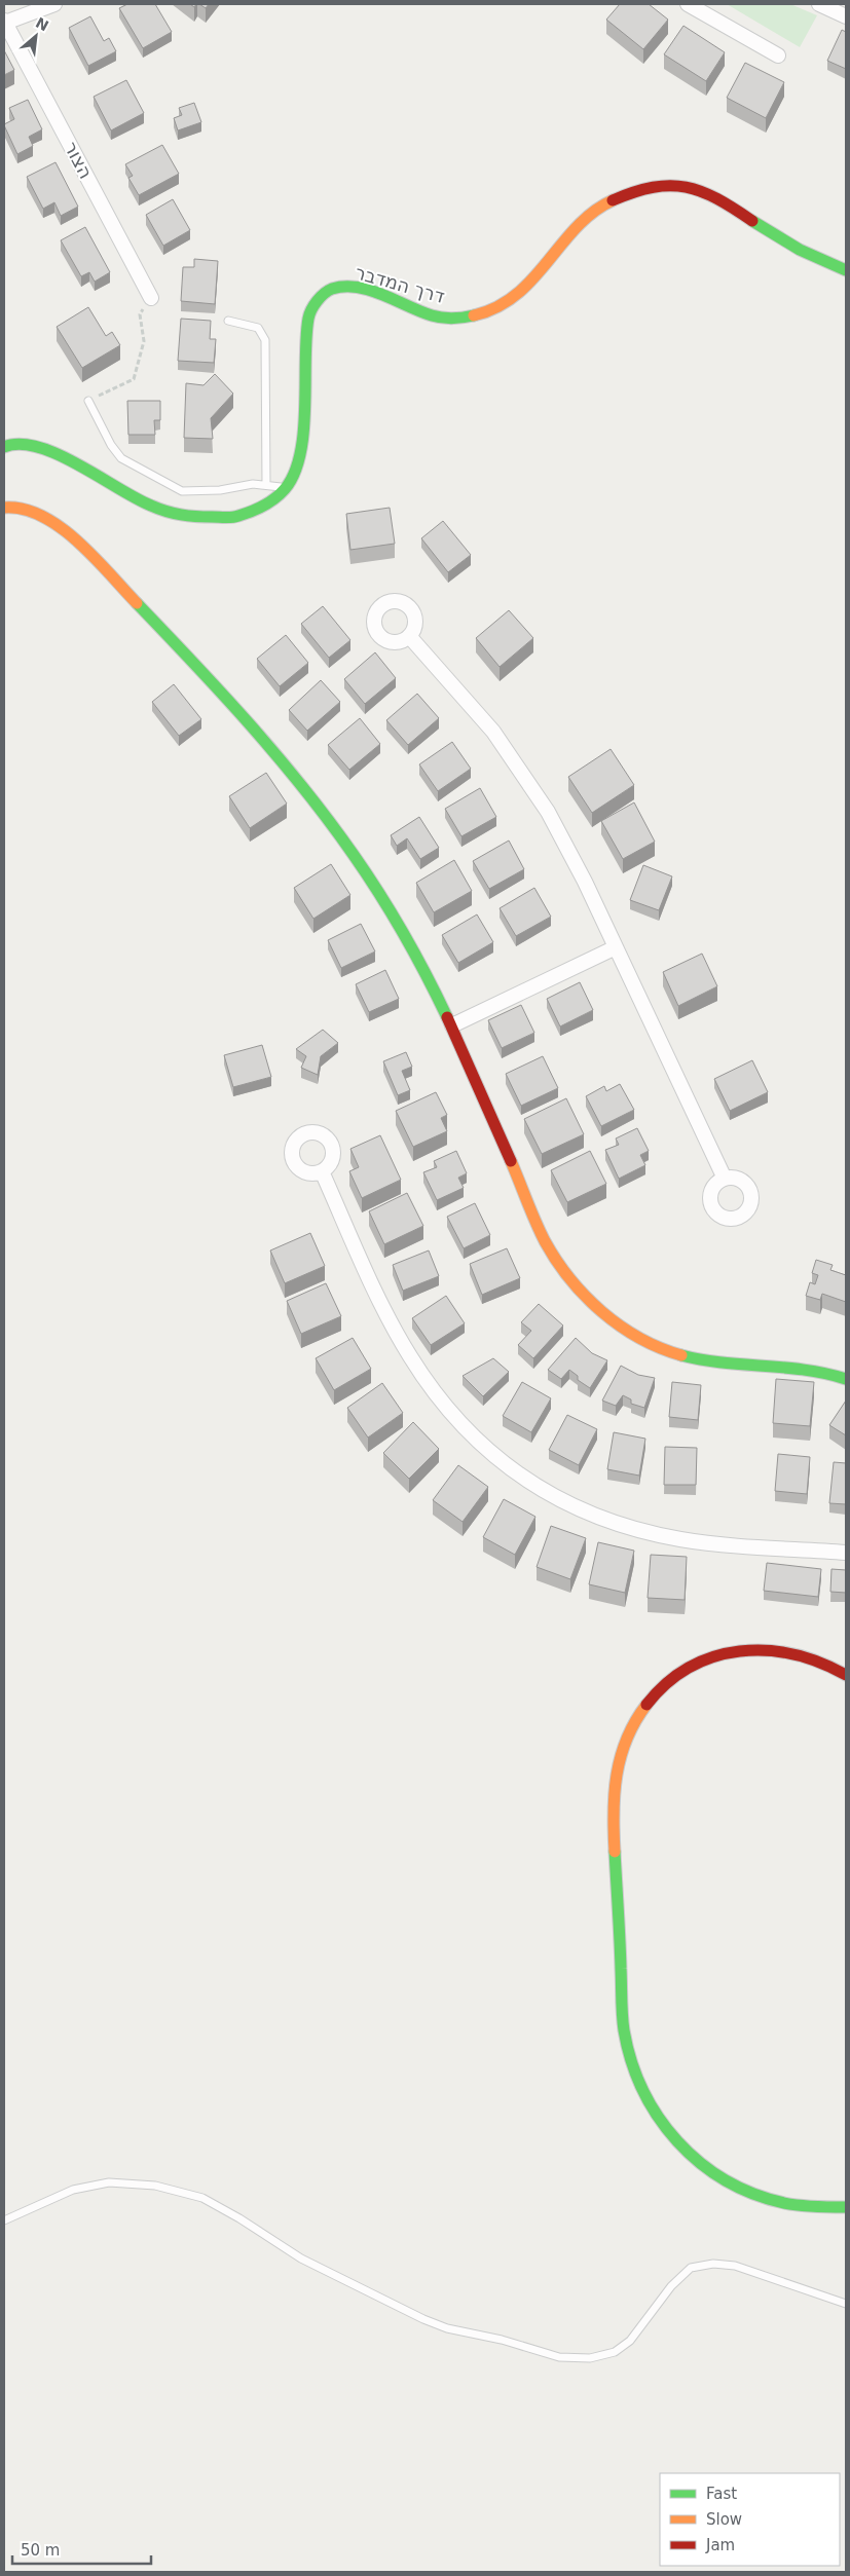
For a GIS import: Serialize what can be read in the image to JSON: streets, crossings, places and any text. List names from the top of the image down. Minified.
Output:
{"streets":{"street":["הצור","דרך המדבר"]},"legend":["Fast","Slow","Jam"],"scale_bar":"50 m","north":"top right"}
